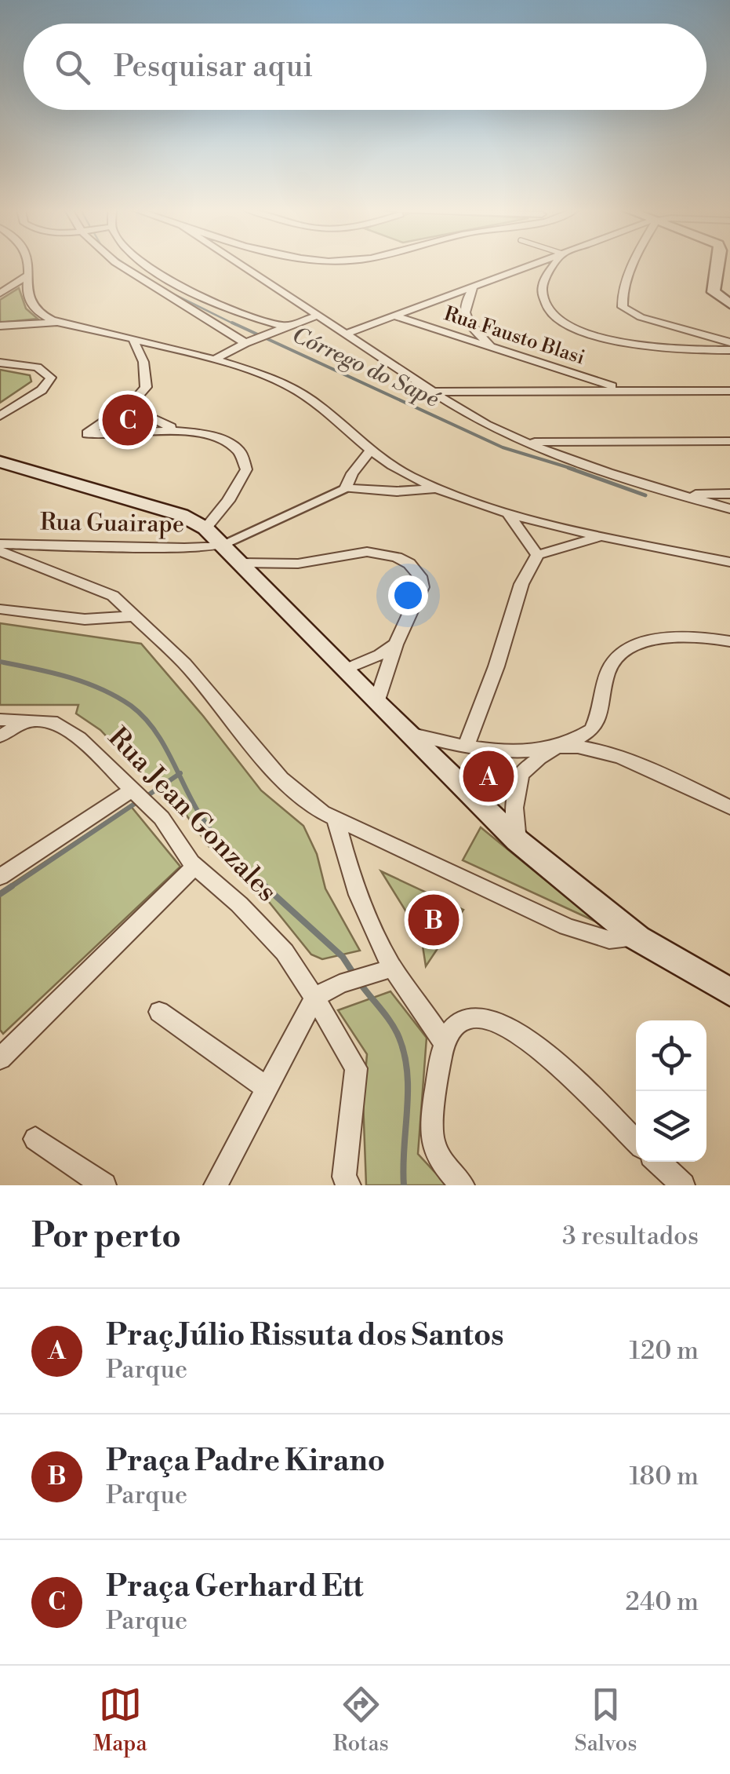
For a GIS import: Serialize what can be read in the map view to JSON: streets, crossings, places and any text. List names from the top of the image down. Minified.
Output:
{"streets":{"street":["Rua Fausto Blasi","Rua Guairape","Rua Jean Gonzales"]},"water":["Córrego do Sapé"],"page":{"search":"Pesquisar aqui","pins":["C","A","B"],"heading":["Por perto","3 resultados"],"list":[{"mark":"A","name":"Praç Júlio Rissuta dos Santos","note":"Parque","value":"120 m"},{"mark":"B","name":"Praça Padre Kirano","note":"Parque","value":"180 m"},{"mark":"C","name":"Praça Gerhard Ett","note":"Parque","value":"240 m"}],"nav":["Mapa","Rotas","Salvos"]}}
